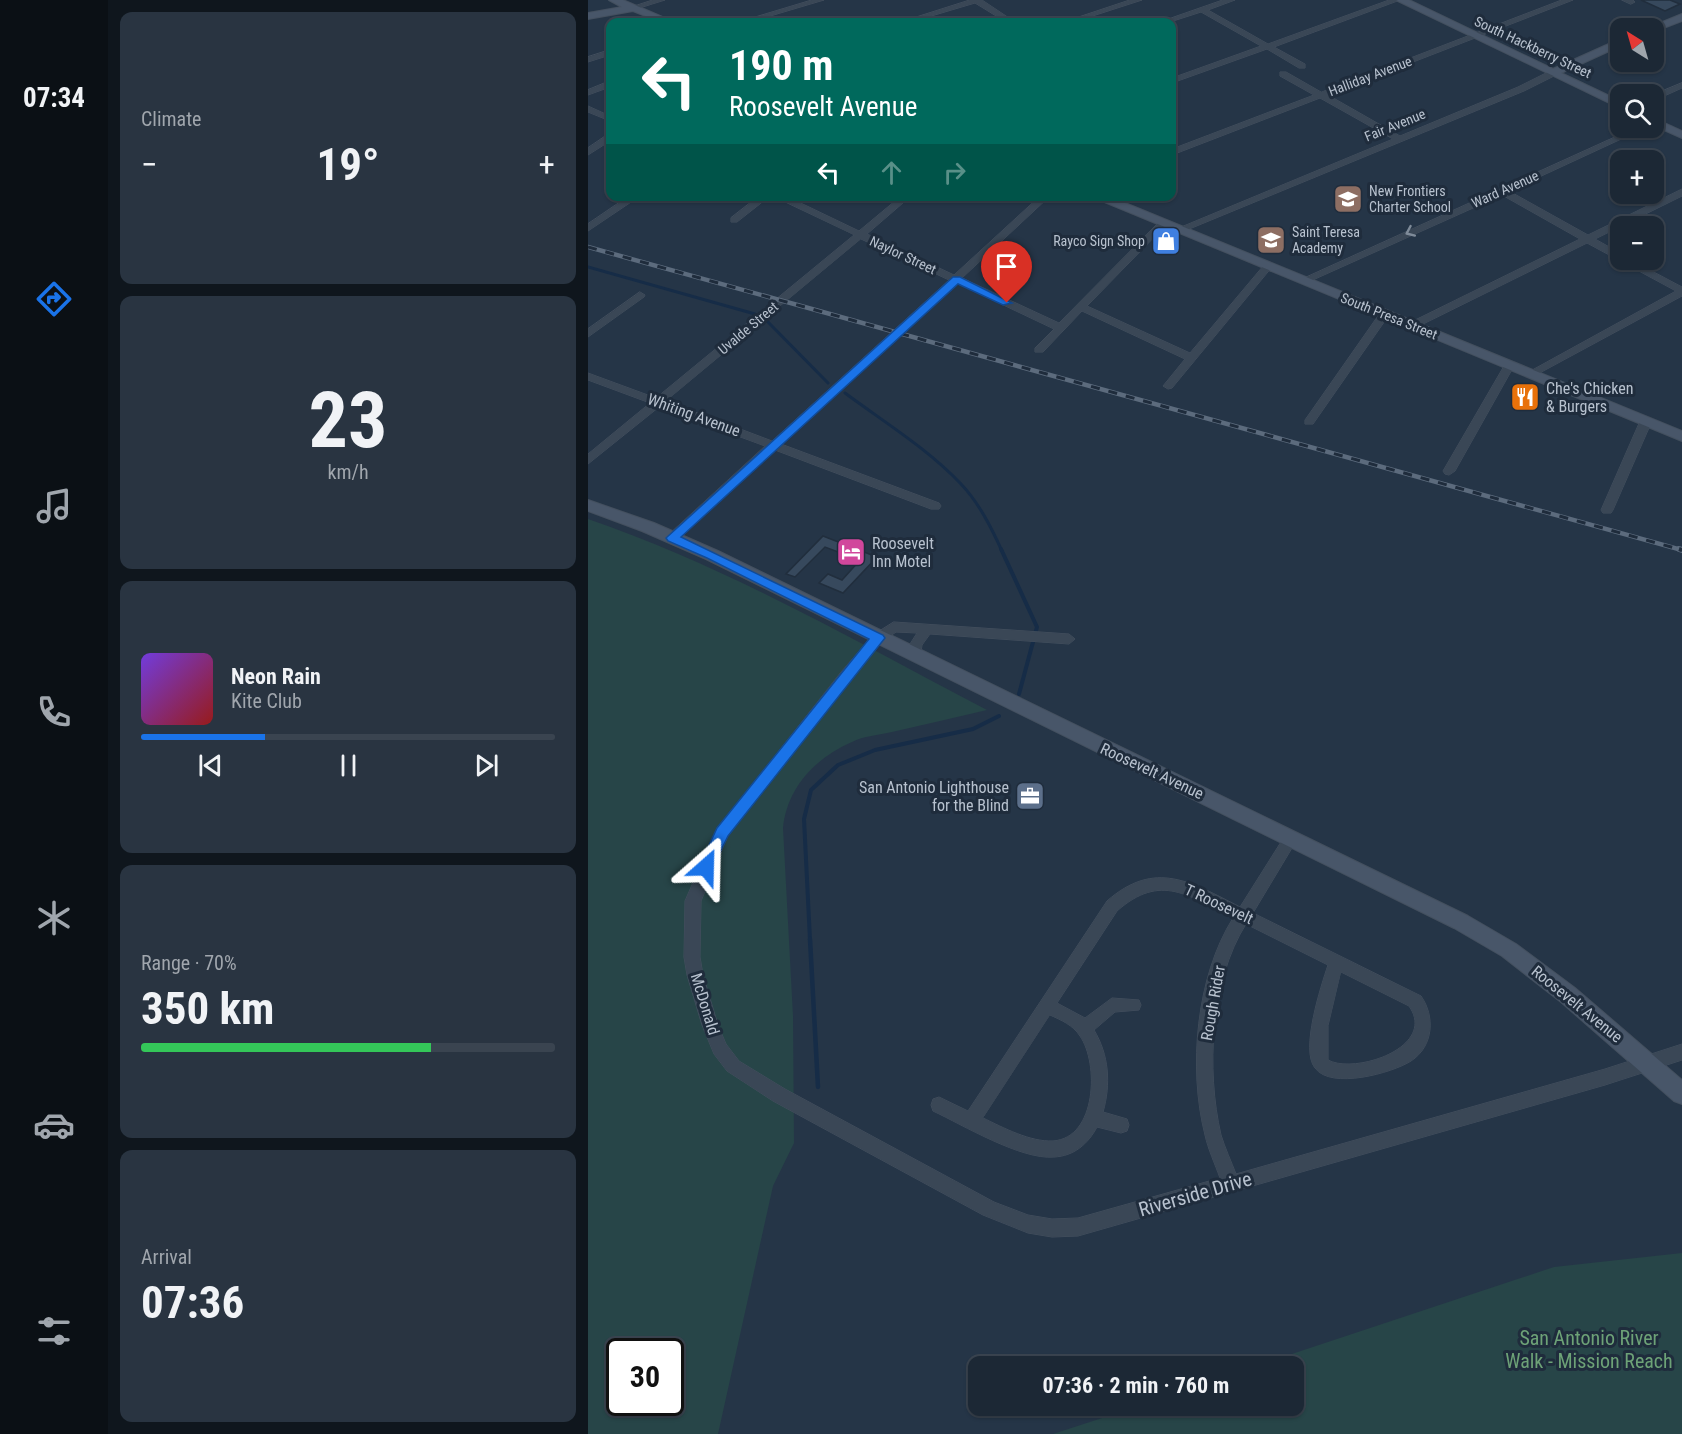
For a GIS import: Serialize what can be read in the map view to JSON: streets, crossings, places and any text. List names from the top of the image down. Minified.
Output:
{"streets":{"main road":["South Hackberry Street","Fair Avenue","South Presa Street","Roosevelt Avenue"],"street":["Halliday Avenue","Ward Avenue","Naylor Street","Uvalde Street","Whiting Avenue","T Roosevelt","Rough Rider","McDonald","Riverside Drive"]},"crossings":[["South Hackberry Street","Halliday Avenue"],["South Hackberry Street","Fair Avenue"],["Fair Avenue","South Presa Street"],["Ward Avenue","South Presa Street"],["Naylor Street","Uvalde Street"],["Uvalde Street","Whiting Avenue"],["Roosevelt Avenue","Rough Rider"],["Roosevelt Avenue","McDonald"],["Roosevelt Avenue","Riverside Drive"],["T Roosevelt","Rough Rider"],["Rough Rider","Riverside Drive"],["McDonald","Riverside Drive"]],"parks":["San Antonio River Walk - Mission Reach"],"places":{"school or university":["New Frontiers Charter School","Saint Teresa Academy"],"shop":["Rayco Sign Shop"],"restaurant":["Che's Chicken & Burgers"],"hotel":["Roosevelt Inn Motel"],"office":["San Antonio Lighthouse for the Blind"]},"north":"top left","page":{"tabs":"07:34","tile":["Climate",["23","km/h"],["Range · 70%","350 km"],["Arrival","07:36"]],"map_buttons":["+","−"],"turn":["190 m","Roosevelt Avenue"],"heat":["−","19°","+"],"song":["Neon Rain","Kite Club"],"limit":"30","trip":"07:36 · 2 min · 760 m"}}
